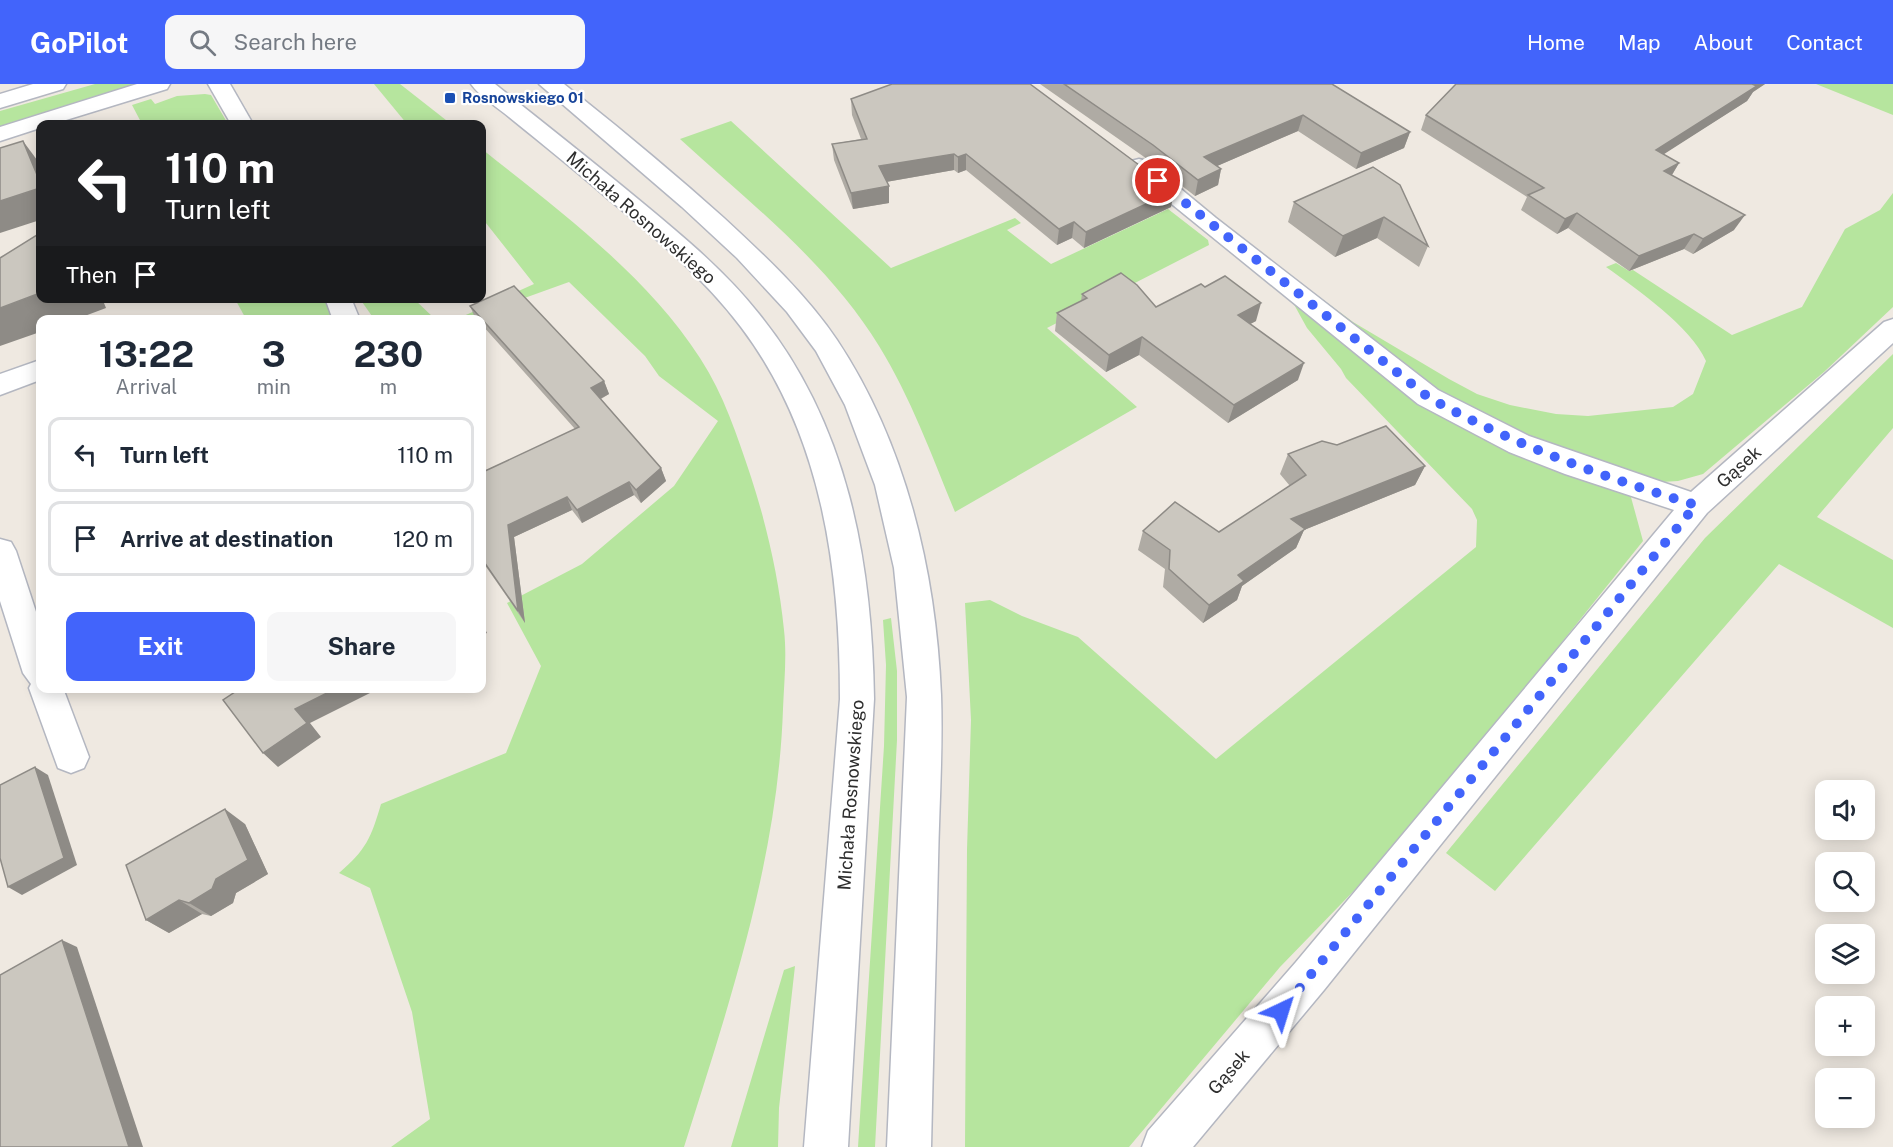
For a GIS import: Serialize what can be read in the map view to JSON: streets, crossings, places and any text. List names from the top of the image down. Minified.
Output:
{"streets":{"street":["Michała Rosnowskiego","Gąsek"]},"places":{"transit":["Rosnowskiego 01"]},"page":{"header":"GoPilot","search":"Search here","nav":["Home","Map","About","Contact"],"turn":["110 m","Turn left"],"then":"Then","eta":["13:22","Arrival","3","min","230","m"],"list":[{"name":"Turn left","value":"110 m"},{"name":"Arrive at destination","value":"120 m"}],"buttons":["Exit","Share"],"map_buttons":["+","−"]}}
